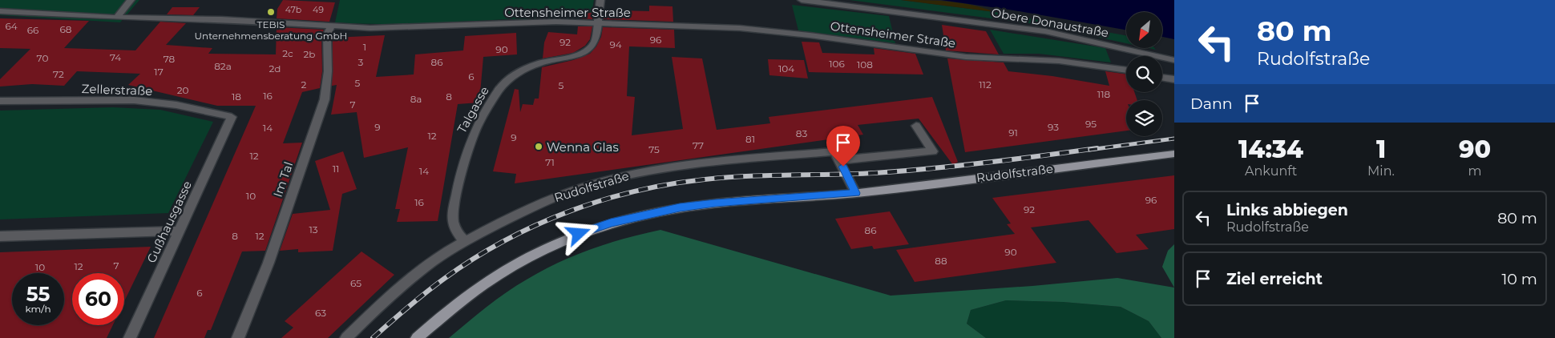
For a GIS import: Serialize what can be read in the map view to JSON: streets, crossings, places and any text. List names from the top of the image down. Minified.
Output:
{"streets":{"main road":["Rudolfstraße"],"street":["Ottensheimer Straße","Obere Donaustraße","Zellerstraße","Talgasse","Im Tal","Gußhausgasse"]},"crossings":[["Ottensheimer Straße","Talgasse"],["Ottensheimer Straße","Im Tal"],["Zellerstraße","Gußhausgasse"],["Talgasse","Rudolfstraße"]],"places":["TEBIS Unternehmensberatung GmbH","Wenna Glas"],"house_numbers":["47b","49","64","68","66","96","92","94","1","90","2c","2b","74","70","78","3","86","106","108","82a","2d","104","17","72","6","5","2","112","5","20","118","16","18","8","8a","7","95","9","93","14","91","83","12","9","81","77","75","12","71","11","14","10","96","16","92","13","86","8","12","90","88","7","12","10","65","6","63"],"north":"bottom left","page":{"turn":["80 m","Rudolfstraße"],"then":"Dann","eta":["14:34","Ankunft","1","Min.","90","m"],"list":[{"name":"Links abbiegen","note":"Rudolfstraße","value":"80 m"},{"name":"Ziel erreicht","value":"10 m"}],"speed":"55 km/h","limit":"60"}}
